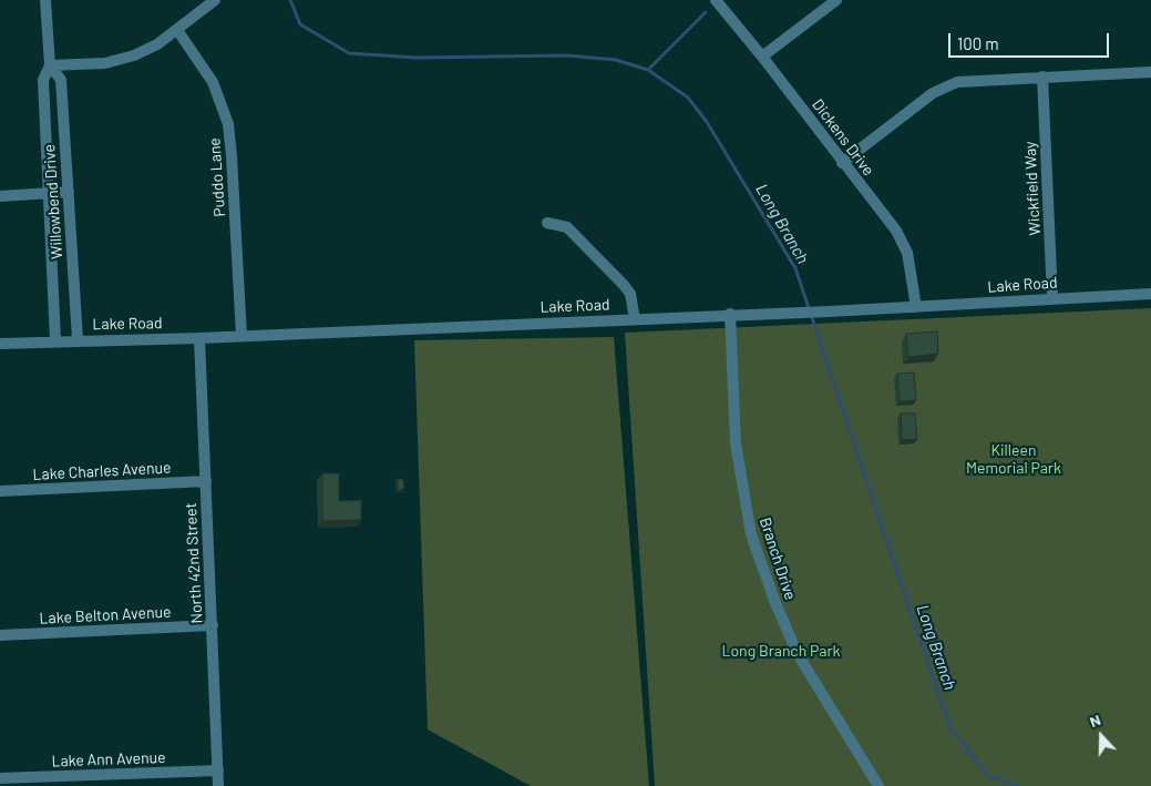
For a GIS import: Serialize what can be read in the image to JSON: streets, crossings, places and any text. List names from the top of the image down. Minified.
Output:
{"streets":{"street":["Dickens Drive","Puddo Lane","Wickfield Way","Willowbend Drive","Lake Road","Lake Charles Avenue","Branch Drive","North 42nd Street","Lake Belton Avenue","Lake Ann Avenue"]},"crossings":[["Dickens Drive","Lake Road"],["Puddo Lane","Lake Road"],["Wickfield Way","Lake Road"],["Willowbend Drive","Lake Road"],["Lake Road","Branch Drive"],["Lake Road","North 42nd Street"],["Lake Charles Avenue","North 42nd Street"],["North 42nd Street","Lake Belton Avenue"],["North 42nd Street","Lake Ann Avenue"]],"water":["Long Branch"],"parks":["Killeen Memorial Park","Long Branch Park"],"scale_bar":"100 m","north":"top"}
